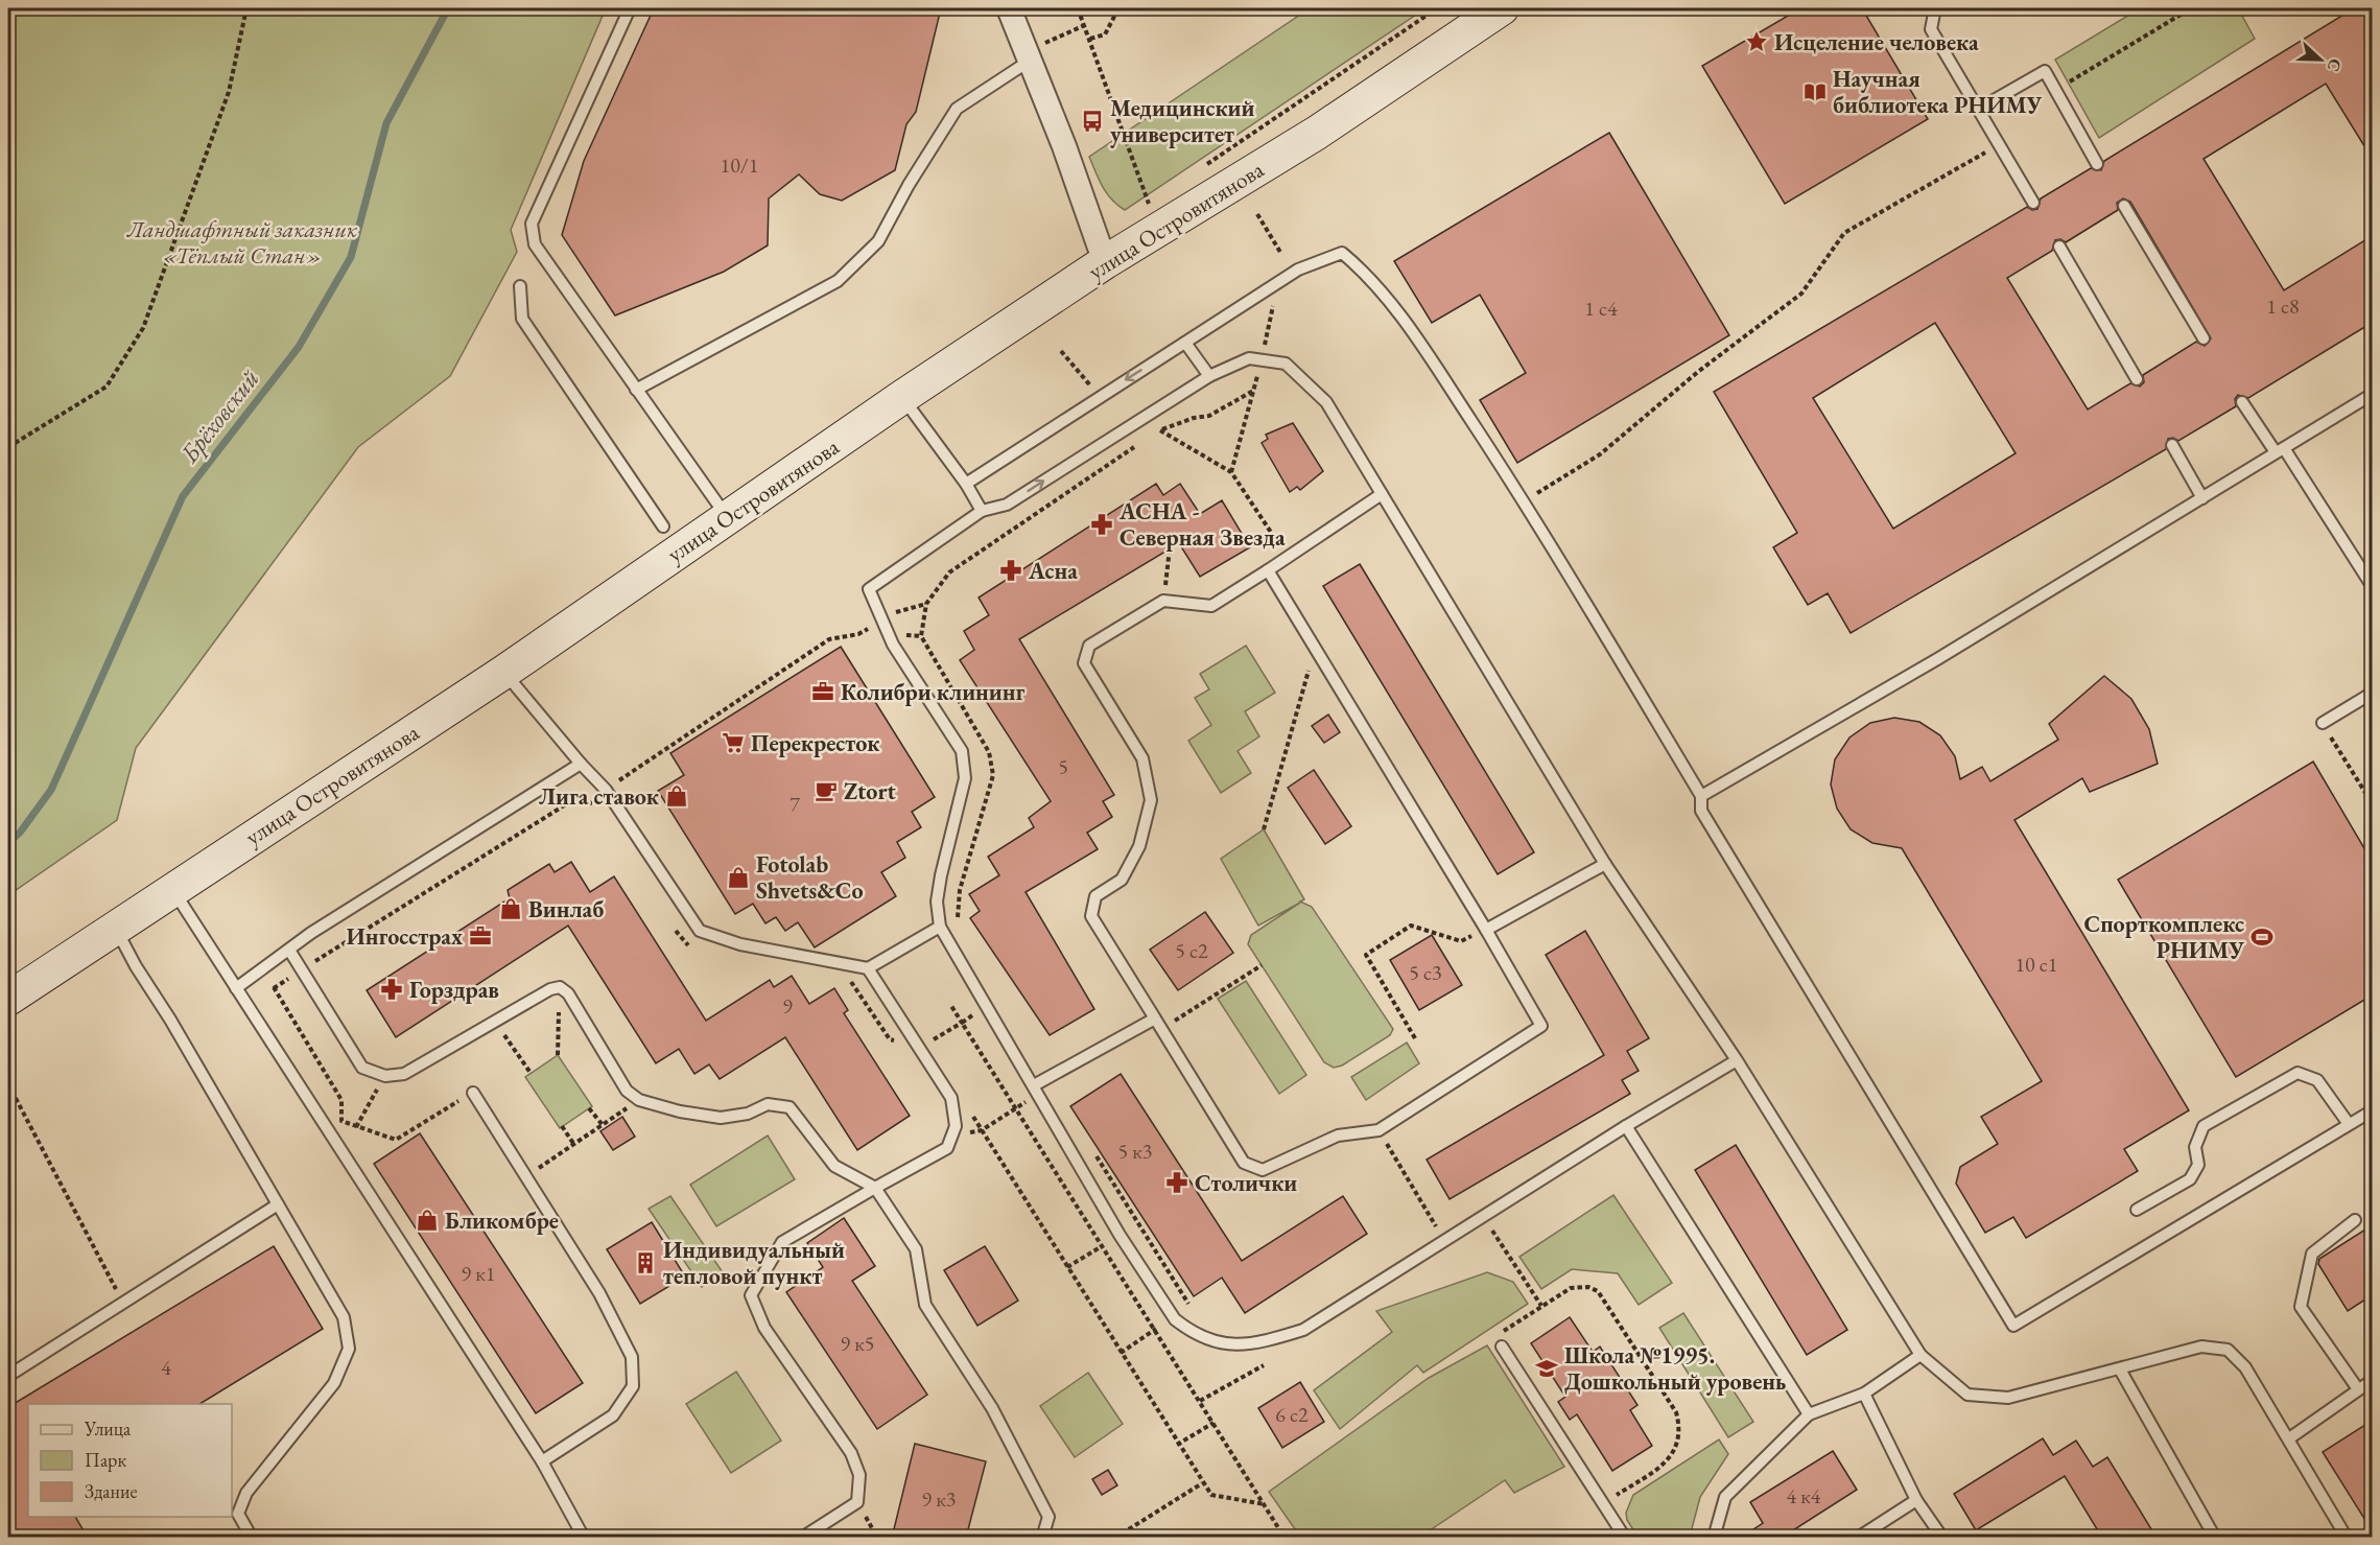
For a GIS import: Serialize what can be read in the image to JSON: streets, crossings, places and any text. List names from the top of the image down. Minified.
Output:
{"streets":{"main road":["улица Островитянова"]},"water":["Брёховский"],"parks":["Ландшафтный заказник «Тёплый Стан»"],"places":{"place":["Исцеление человека"],"library":["Научная библиотека РНИМУ"],"bus stop":["Медицинский университет"],"pharmacy":["АСНА - Северная Звезда","Асна","Горздрав","Столички"],"office":["Колибри клининг","Ингосстрах"],"supermarket":["Перекресток"],"cafe":["Ztort"],"shop":["Лига ставок","Fotolab Shvets&Co","Винлаб","Бликомбре"],"sports":["Спорткомплекс РНИМУ"],"building":["Индивидуальный тепловой пункт"],"school or university":["Школа №1995. Дошкольный уровень"]},"house_numbers":["10/1","1 с8","1 с4","5","7","5 с2","10 с1","5 с3","9","5 к3","9 к1","9 к5","4","6 с2","4 к4","9 к3"],"legend":["Улица","Парк","Здание"],"north":"right"}
